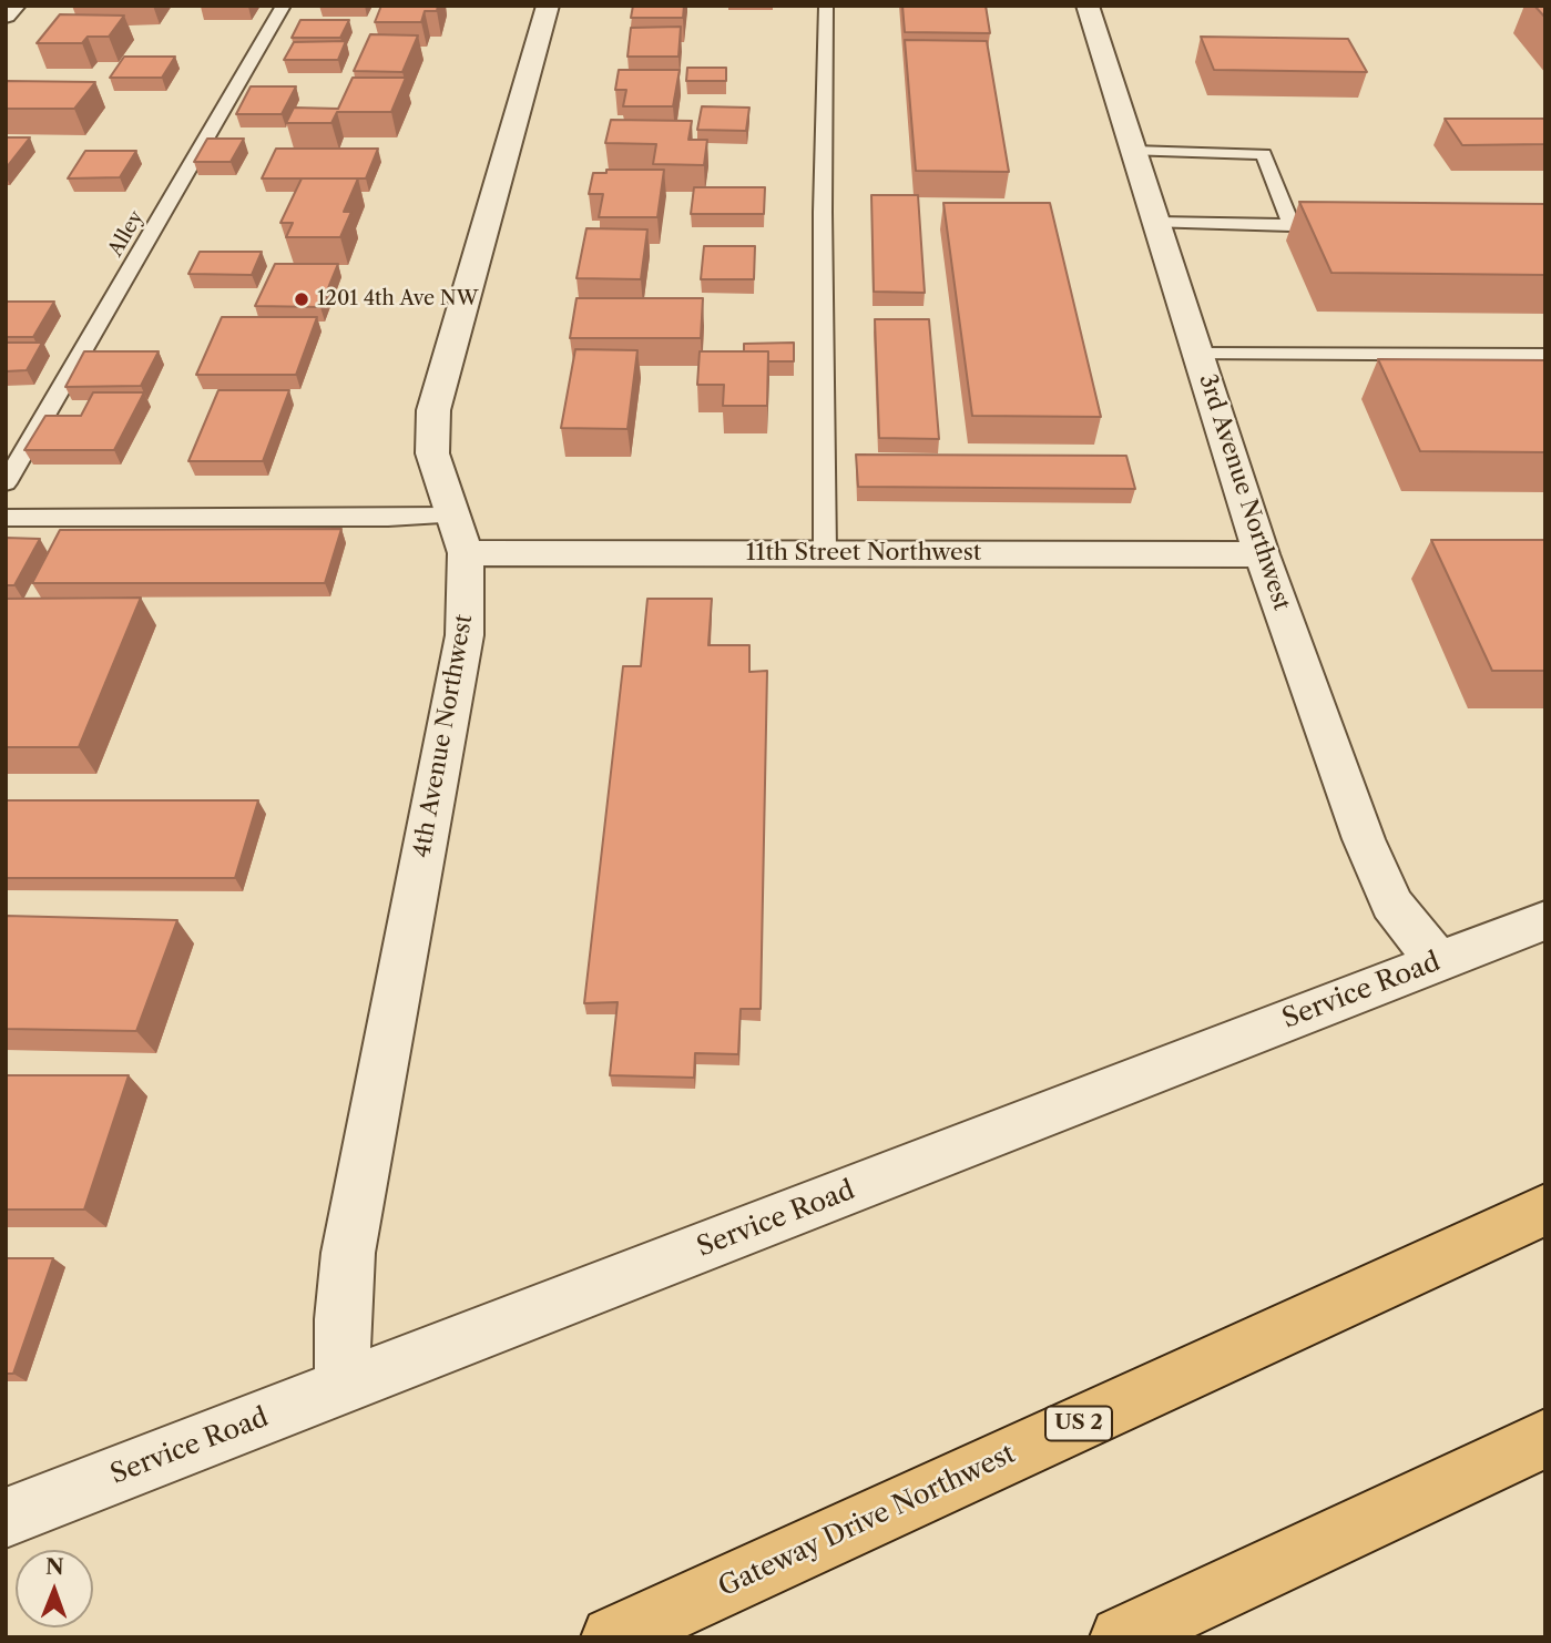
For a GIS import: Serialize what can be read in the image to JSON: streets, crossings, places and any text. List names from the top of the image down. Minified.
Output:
{"streets":{"highway":["US 2","Gateway Drive Northwest"],"street":["3rd Avenue Northwest","11th Street Northwest","4th Avenue Northwest","Service Road"],"lane":["Alley"]},"crossings":[["3rd Avenue Northwest","11th Street Northwest"],["3rd Avenue Northwest","Service Road"],["11th Street Northwest","4th Avenue Northwest"],["4th Avenue Northwest","Service Road"]],"places":["1201 4th Ave NW"],"north":"top"}
